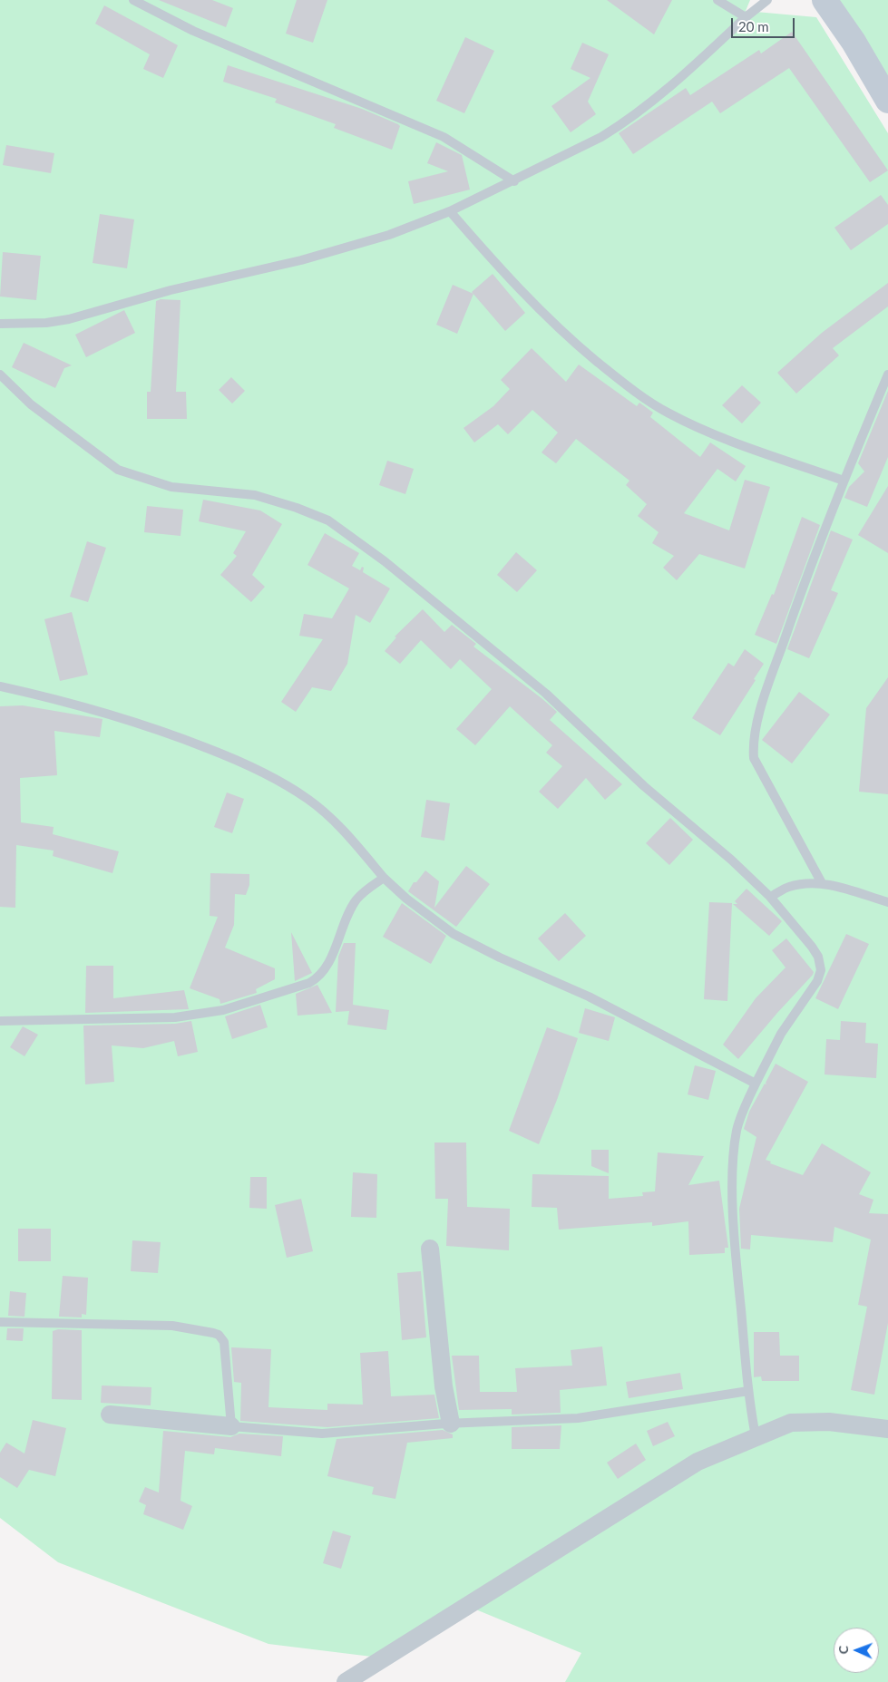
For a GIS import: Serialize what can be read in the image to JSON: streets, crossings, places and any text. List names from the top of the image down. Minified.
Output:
{"scale_bar":"20 m","north":"left"}
